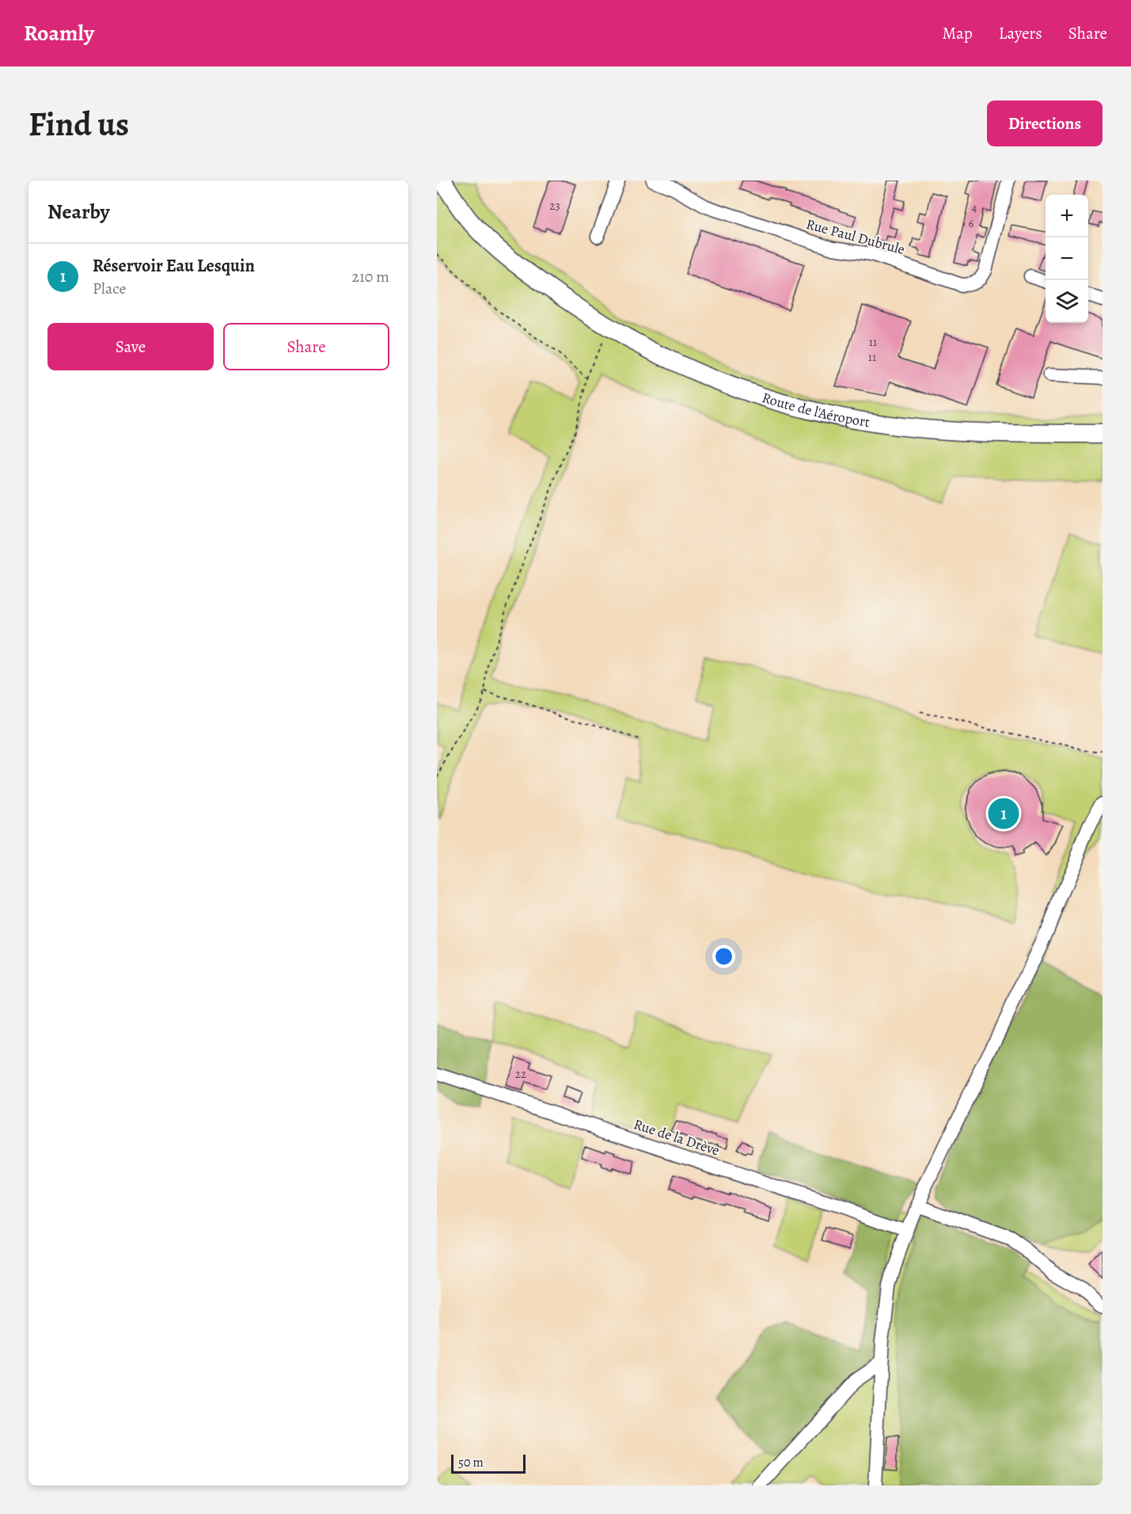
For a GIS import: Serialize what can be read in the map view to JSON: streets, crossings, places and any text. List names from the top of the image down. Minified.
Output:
{"streets":{"main road":["Route de l'Aéroport"],"street":["Rue Paul Dubrule","Rue de la Drève"]},"house_numbers":["23","4","6","11","11","22"],"scale_bar":"50 m","page":{"header":"Roamly","nav":["Map","Layers","Share"],"buttons":["Directions",["Save","Share"]],"title":"Find us","heading":"Nearby","map_buttons":["+","−"],"list":[{"mark":"1","name":"Réservoir Eau Lesquin","note":"Place","value":"210 m"}],"pins":"1","scale":"50 m"}}
